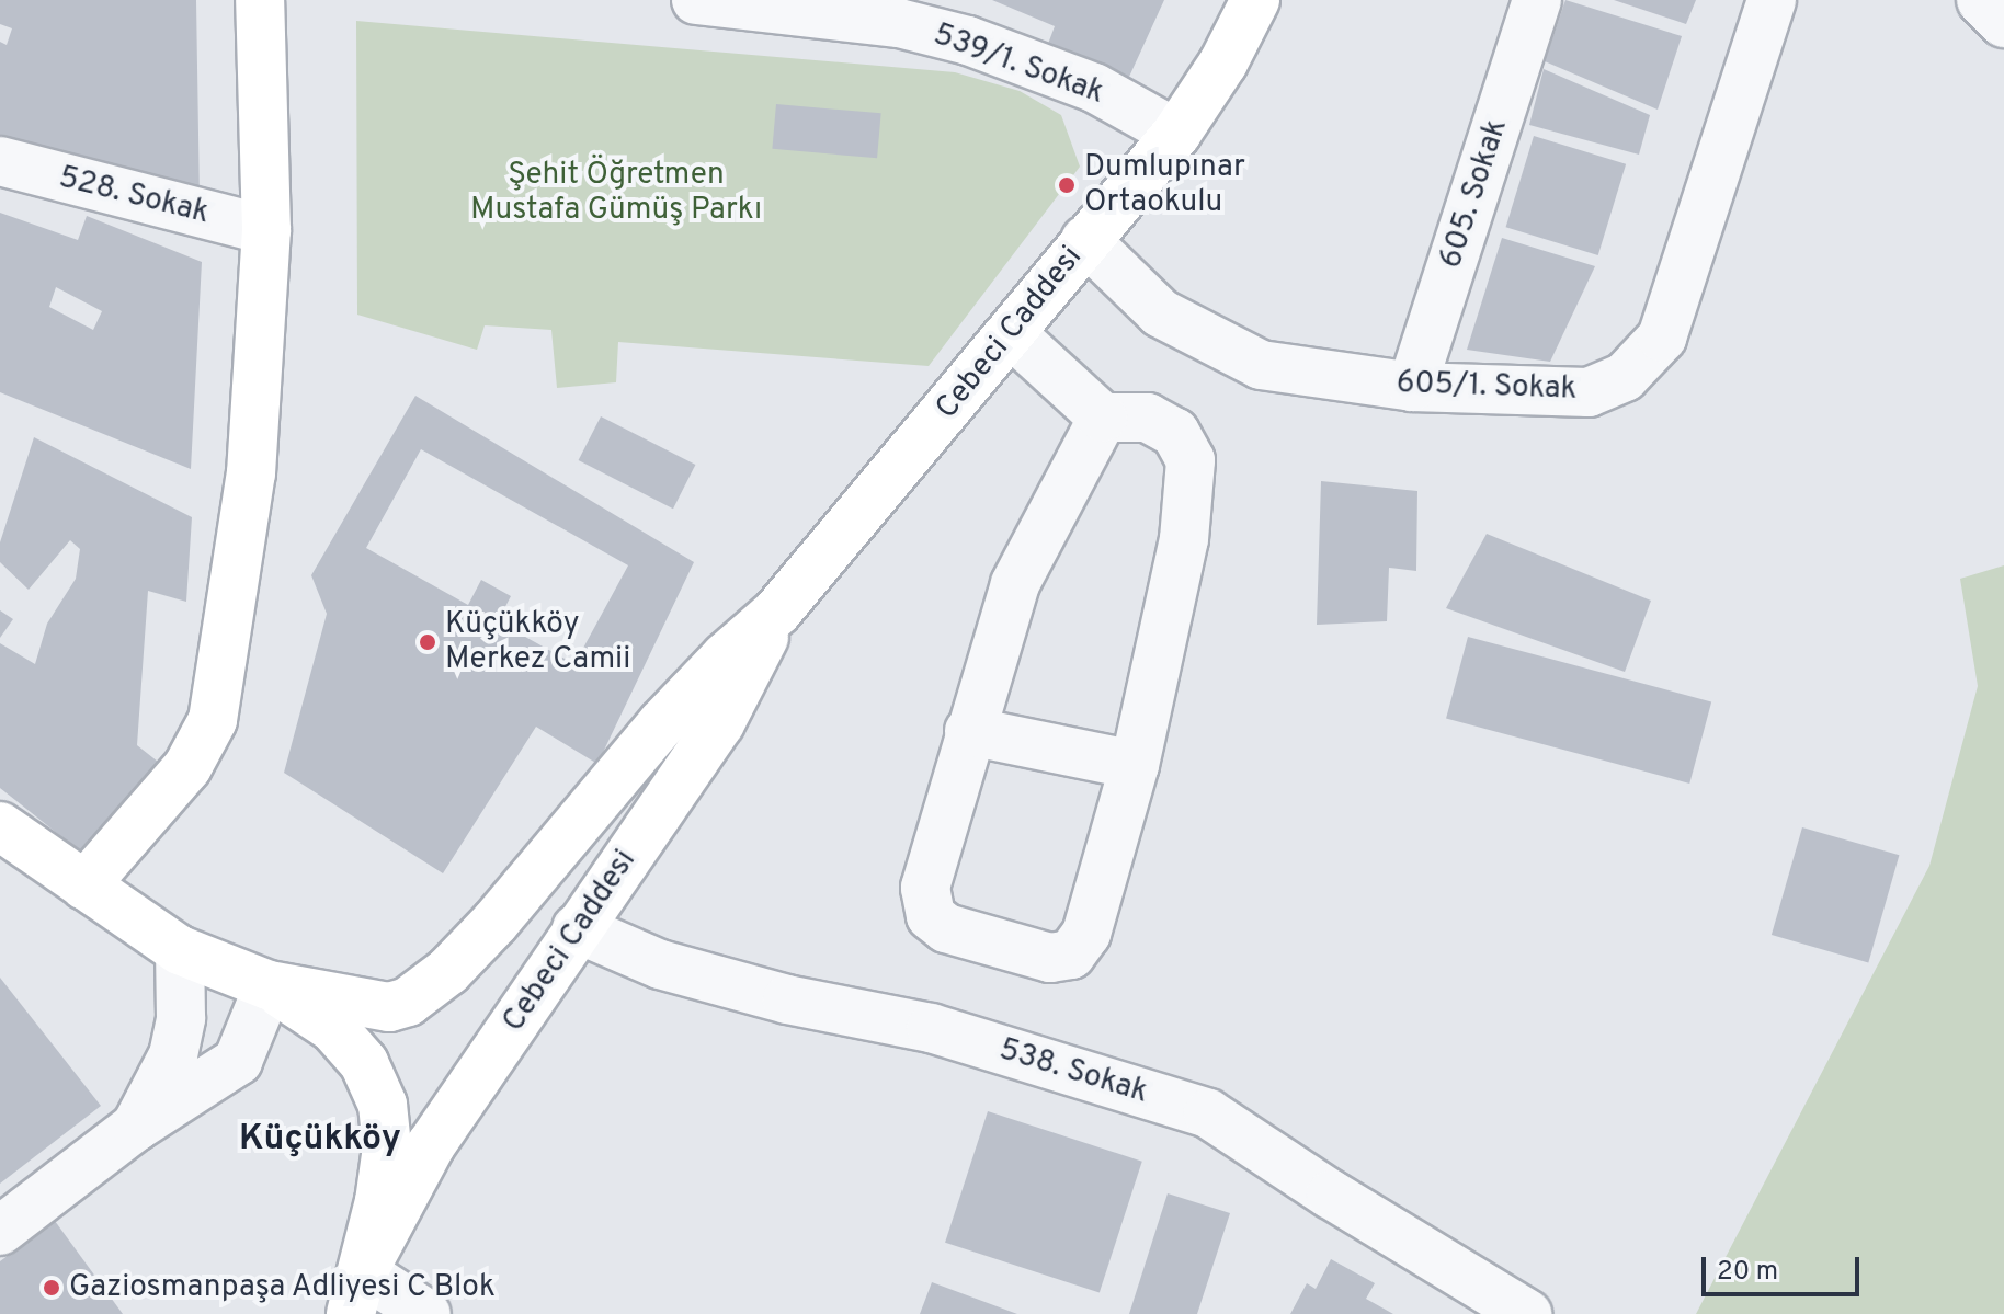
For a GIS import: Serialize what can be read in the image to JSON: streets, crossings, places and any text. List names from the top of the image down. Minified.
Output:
{"streets":{"main road":["Cebeci Caddesi"],"street":["539/1. Sokak","605. Sokak","528. Sokak","605/1. Sokak","538. Sokak"]},"crossings":[["539/1. Sokak","Cebeci Caddesi"],["605. Sokak","605/1. Sokak"],["Cebeci Caddesi","605/1. Sokak"],["Cebeci Caddesi","538. Sokak"]],"districts":["Küçükköy"],"parks":["Şehit Öğretmen Mustafa Gümüş Parkı"],"places":["Dumlupınar Ortaokulu","Küçükköy Merkez Camii","Gaziosmanpaşa Adliyesi C Blok"],"scale_bar":"20 m"}
